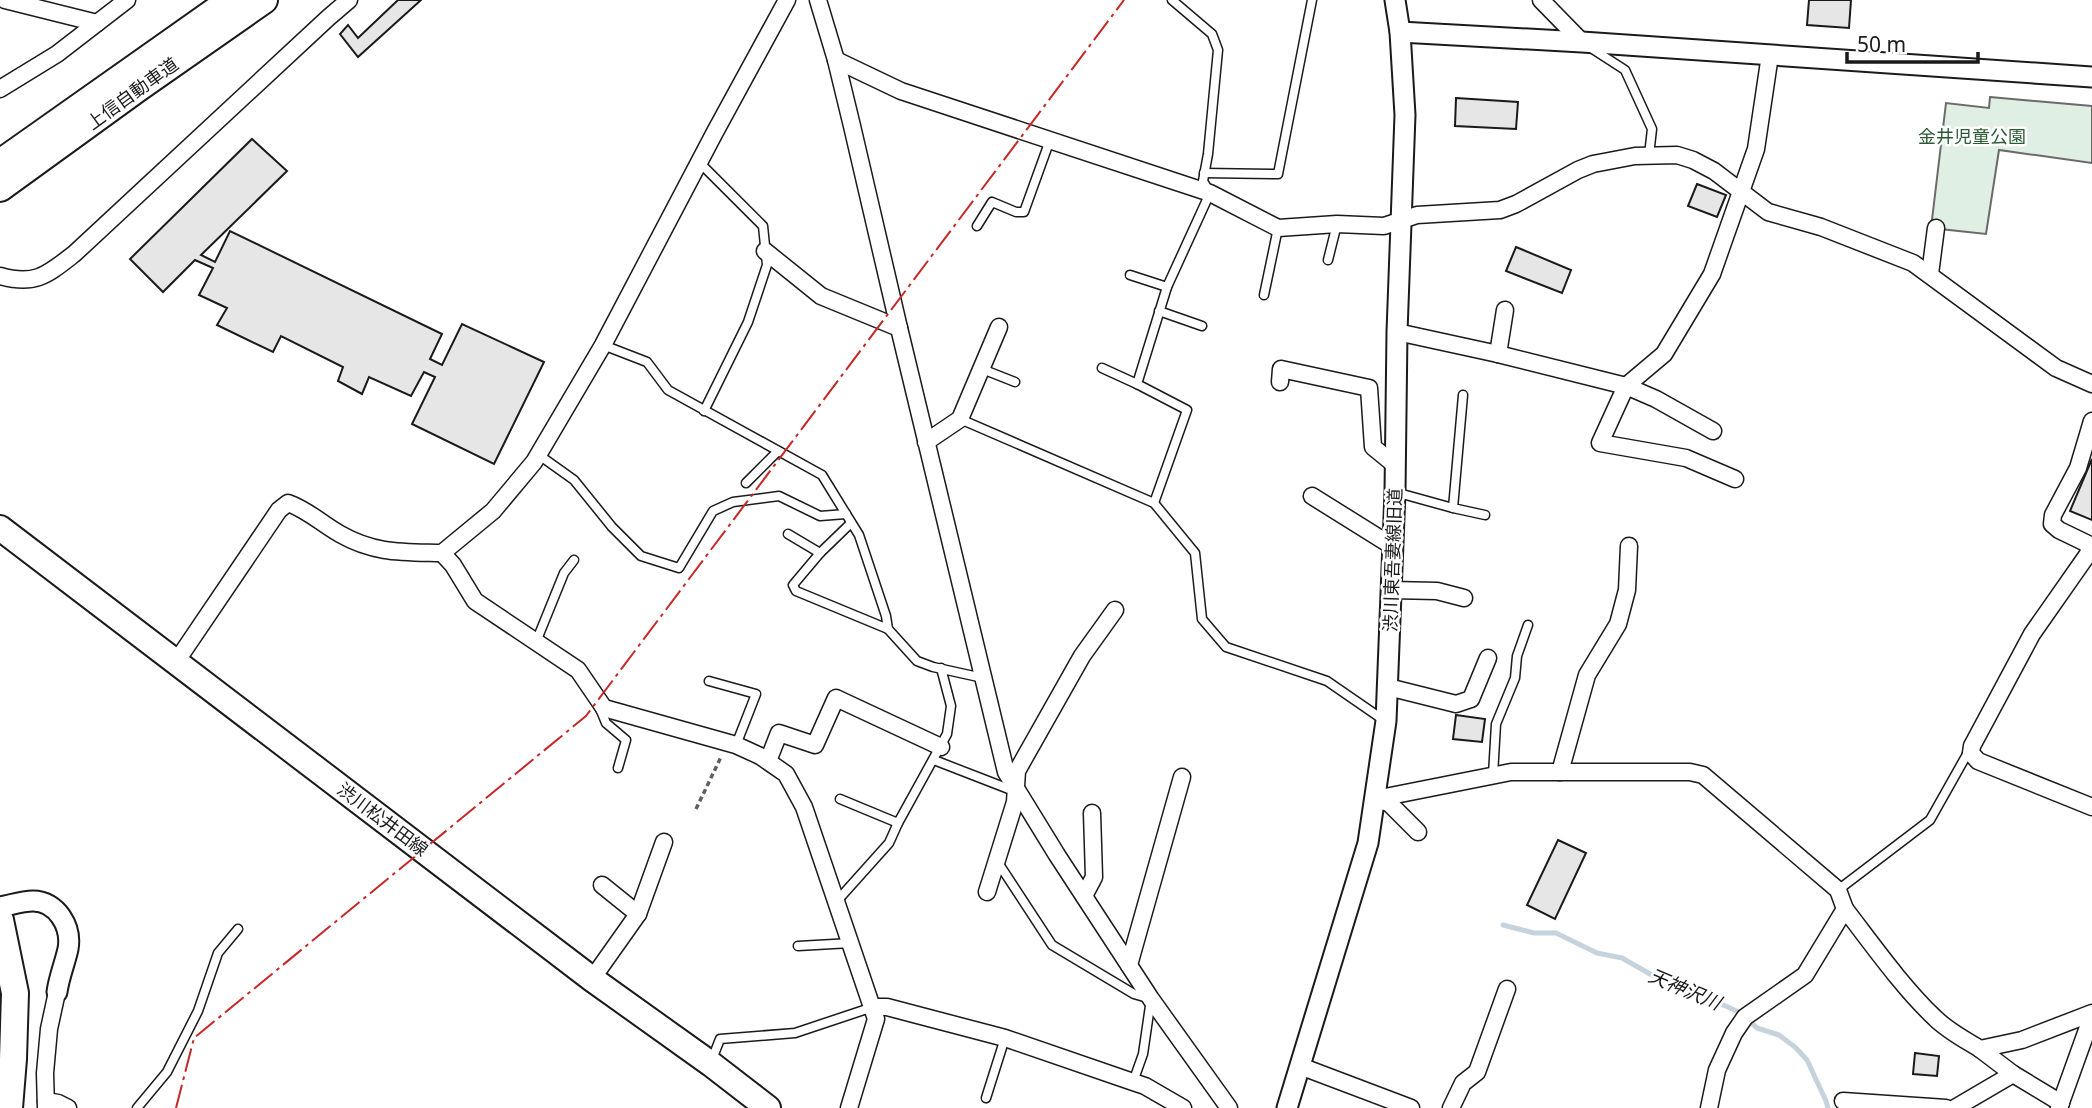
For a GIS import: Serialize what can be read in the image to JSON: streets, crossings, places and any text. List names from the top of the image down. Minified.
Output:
{"streets":{"highway":["上信自動車道"],"main road":["渋川松井田線"],"street":["渋川東吾妻線旧道"]},"water":["天神沢川"],"parks":["金井児童公園"],"scale_bar":"50 m"}
